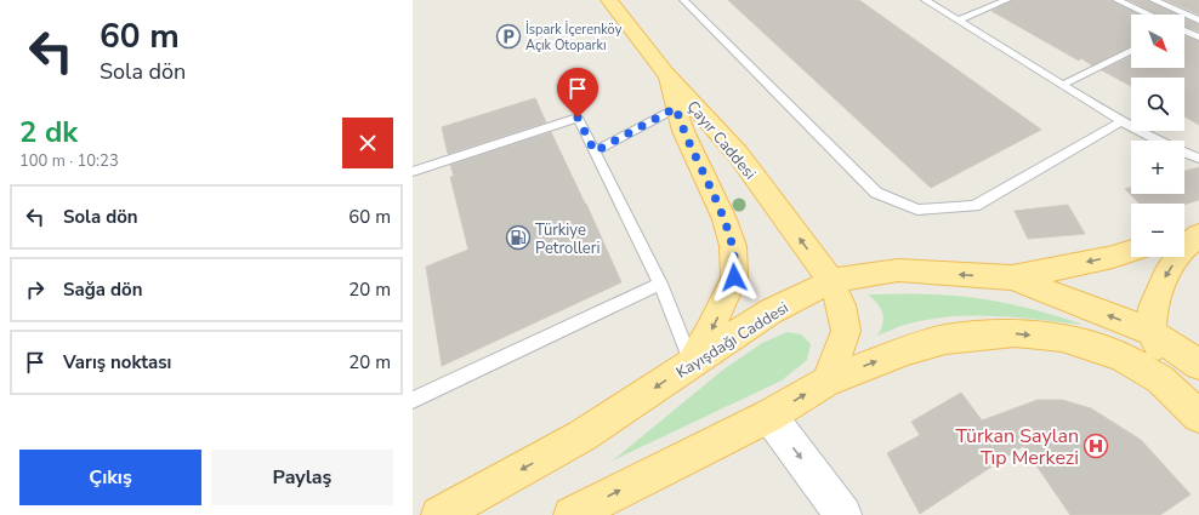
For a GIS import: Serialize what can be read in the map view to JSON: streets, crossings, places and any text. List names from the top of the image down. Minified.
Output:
{"streets":{"main road":["Çayır Caddesi","Kayışdağı Caddesi"]},"crossings":[["Çayır Caddesi","Kayışdağı Caddesi"]],"one_way":["Çayır Caddesi"],"places":{"parking":["İspark İçerenköy Açık Otoparkı"],"fuel station":["Türkiye Petrolleri"],"hospital":["Türkan Saylan Tıp Merkezi"]},"north":"bottom right","page":{"turn":["60 m","Sola dön"],"map_buttons":["+","−"],"heading":["2 dk","100 m · 10:23"],"list":[{"name":"Sola dön","value":"60 m"},{"name":"Sağa dön","value":"20 m"},{"name":"Varış noktası","value":"20 m"}],"buttons":["Çıkış","Paylaş"]}}
